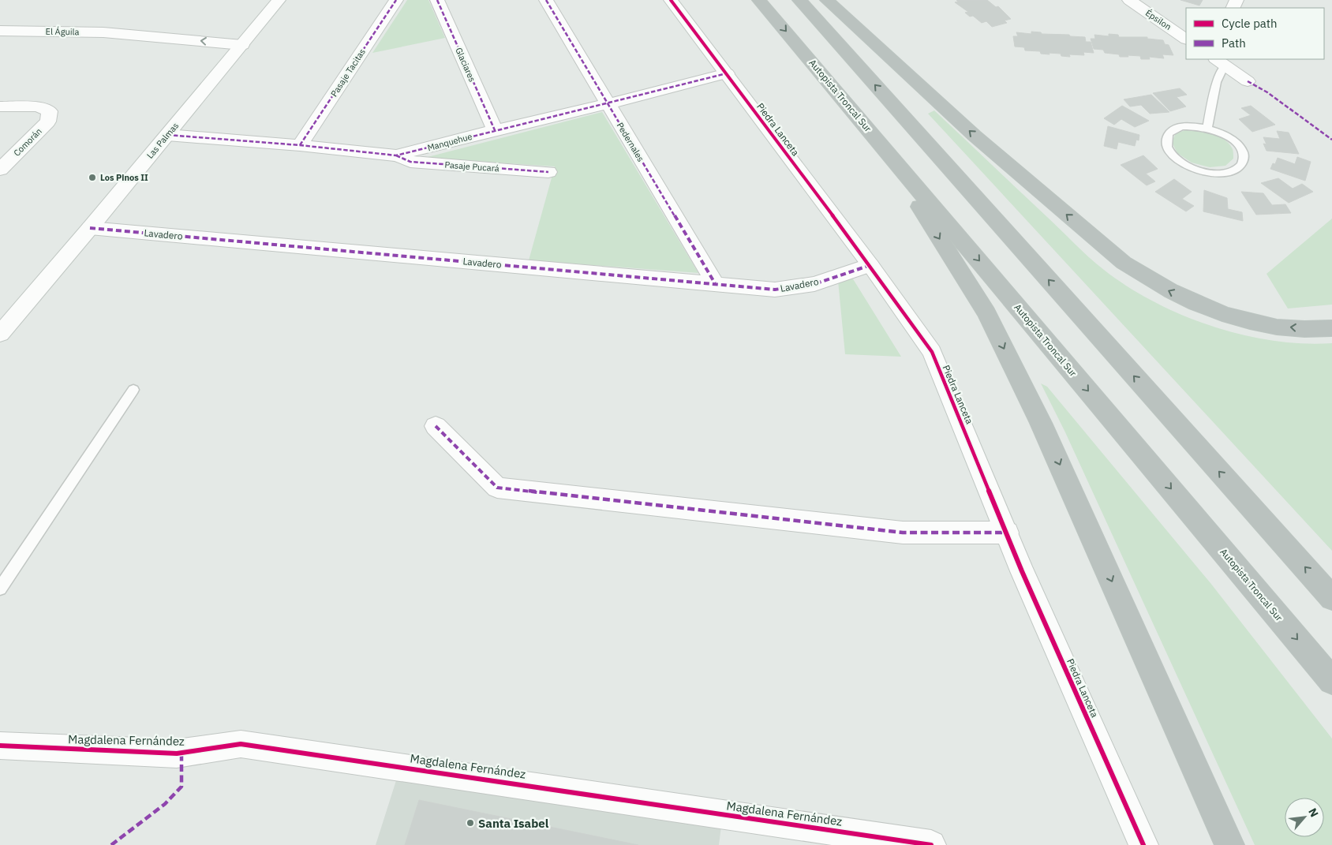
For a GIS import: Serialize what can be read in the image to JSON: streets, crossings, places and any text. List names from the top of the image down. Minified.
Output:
{"streets":{"highway":["Autopista Troncal Sur"],"street":["Épsilon","El Águila","Glaciares","Pasaje Tacitas","Piedra Lanceta","Las Palmas","Comorán","Manquehue","Pedernales","Pasaje Pucará","Lavadero","Magdalena Fernández"]},"crossings":[["El Águila","Las Palmas"],["Glaciares","Manquehue"],["Pasaje Tacitas","Manquehue"],["Piedra Lanceta","Manquehue"],["Piedra Lanceta","Lavadero"],["Las Palmas","Manquehue"],["Las Palmas","Lavadero"],["Manquehue","Pedernales"],["Manquehue","Pasaje Pucará"],["Pedernales","Lavadero"]],"places":["Los Pinos II","Santa Isabel"],"legend":["Cycle path","Path"],"north":"top right"}
